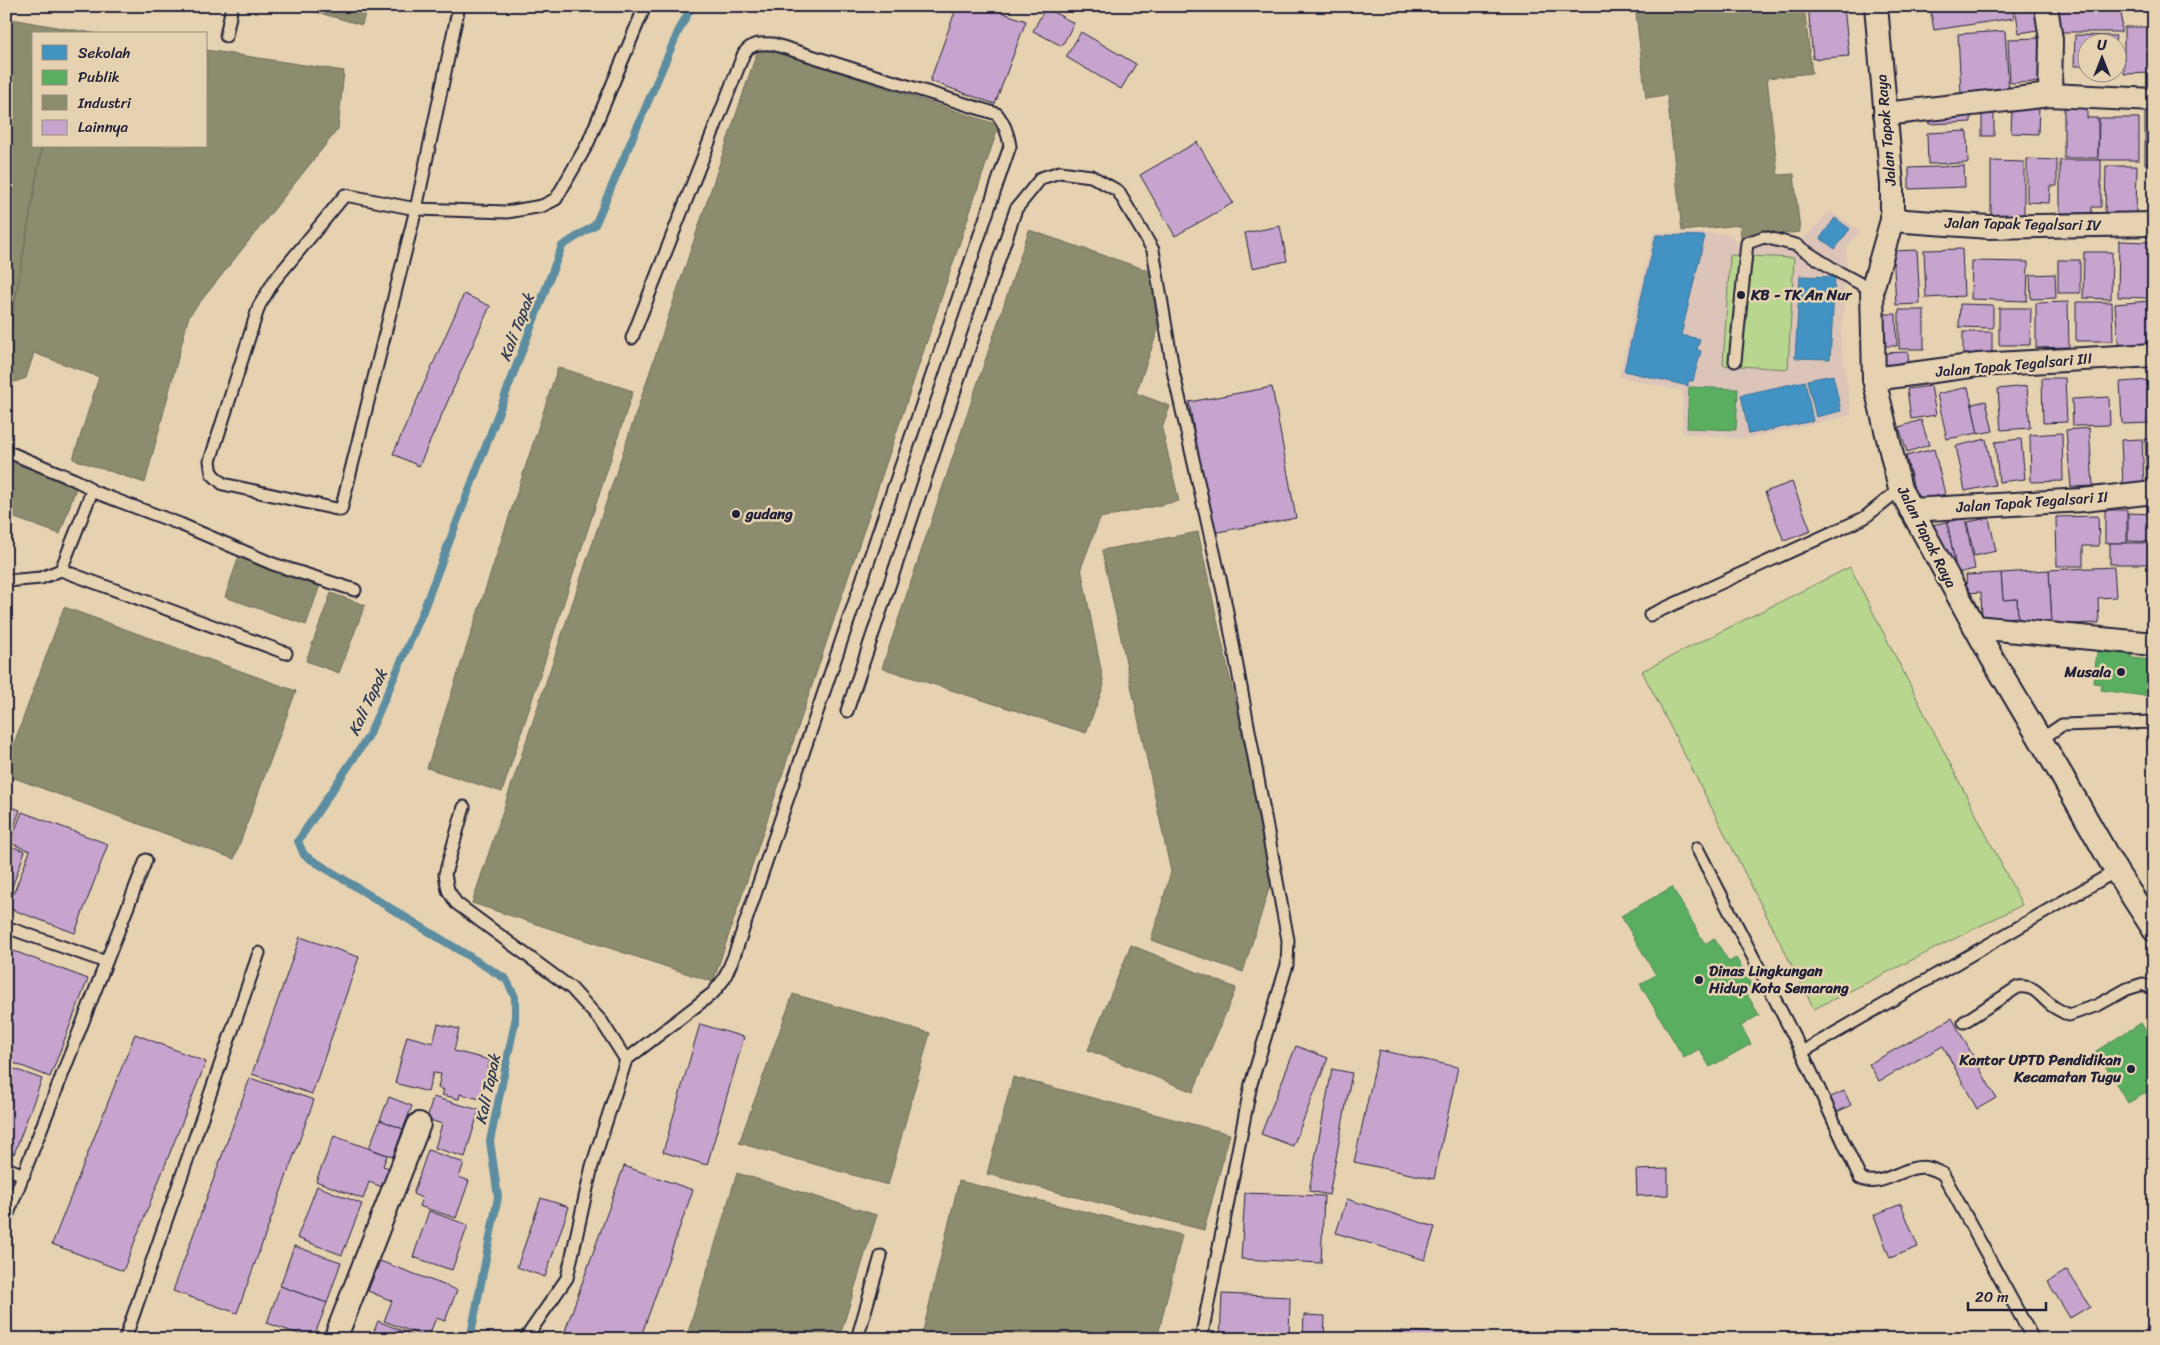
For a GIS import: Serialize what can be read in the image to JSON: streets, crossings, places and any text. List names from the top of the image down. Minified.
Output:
{"streets":{"street":["Jalan Tapak Raya","Jalan Tapak Tegalsari IV","Jalan Tapak Tegalsari III","Jalan Tapak Tegalsari II"]},"crossings":[["Jalan Tapak Raya","Jalan Tapak Tegalsari IV"],["Jalan Tapak Raya","Jalan Tapak Tegalsari III"],["Jalan Tapak Raya","Jalan Tapak Tegalsari II"]],"water":["Kali Tapak"],"places":["KB - TK An Nur","gudang","Musala","Dinas Lingkungan Hidup Kota Semarang","Kantor UPTD Pendidikan Kecamatan Tugu"],"legend":["Sekolah","Publik","Industri","Lainnya"],"scale_bar":"20 m","north":"top"}
